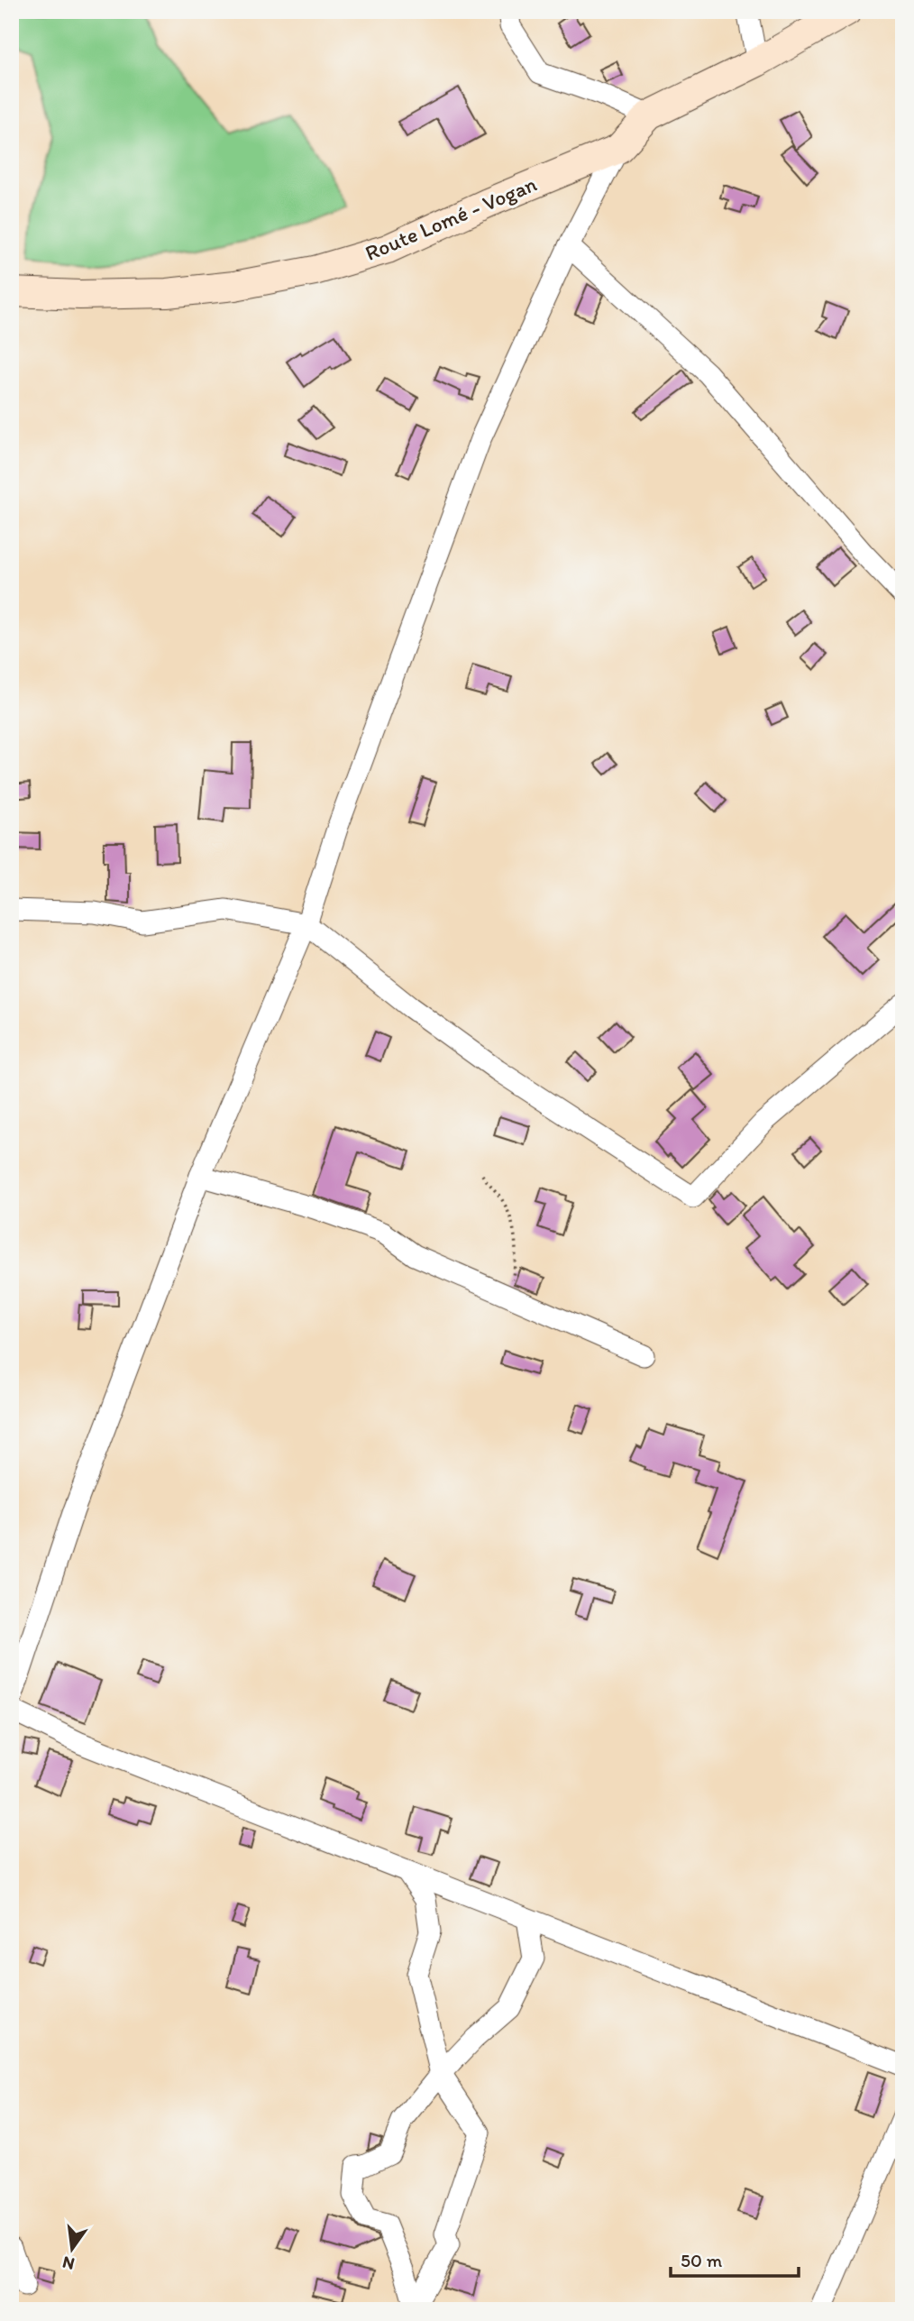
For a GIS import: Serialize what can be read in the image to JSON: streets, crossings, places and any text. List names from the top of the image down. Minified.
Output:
{"streets":{"main road":["Route Lomé - Vogan"]},"scale_bar":"50 m","north":"bottom"}
